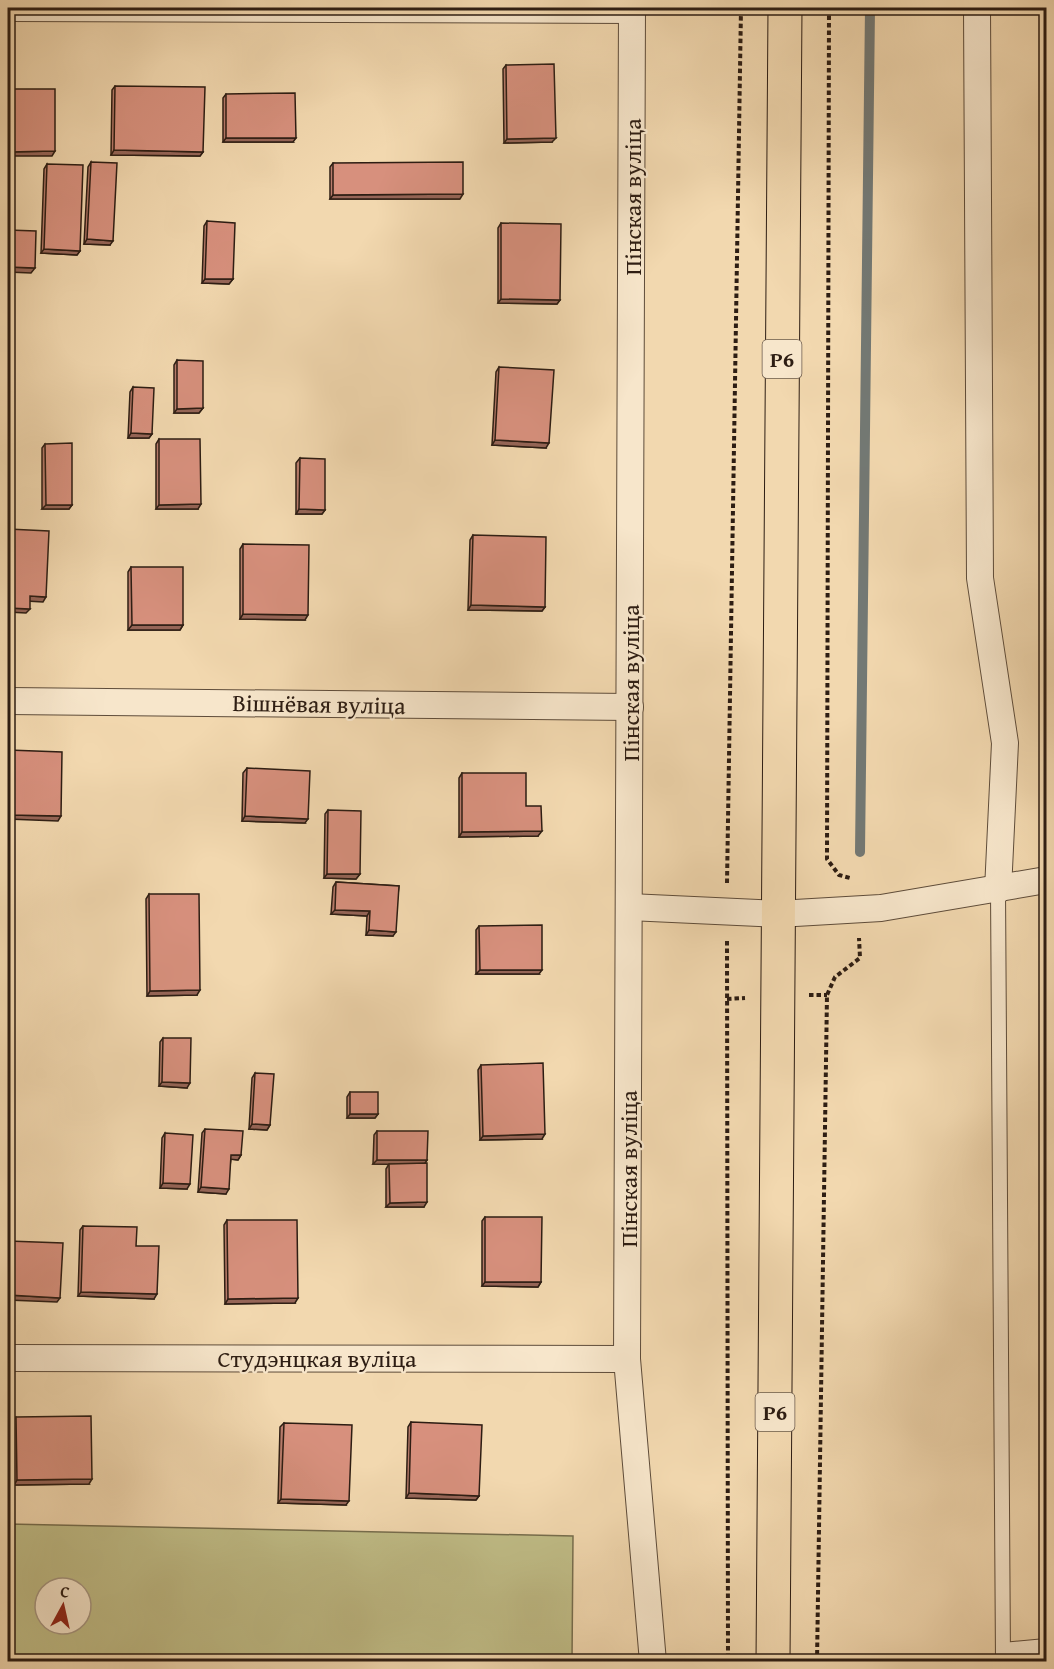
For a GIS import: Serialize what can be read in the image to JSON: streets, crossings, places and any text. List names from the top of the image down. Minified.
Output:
{"streets":{"main road":["Р6"],"street":["Пінская вуліца","Вішнёвая вуліца","Студэнцкая вуліца"]},"crossings":[["Пінская вуліца","Вішнёвая вуліца"],["Пінская вуліца","Студэнцкая вуліца"]],"north":"top"}
